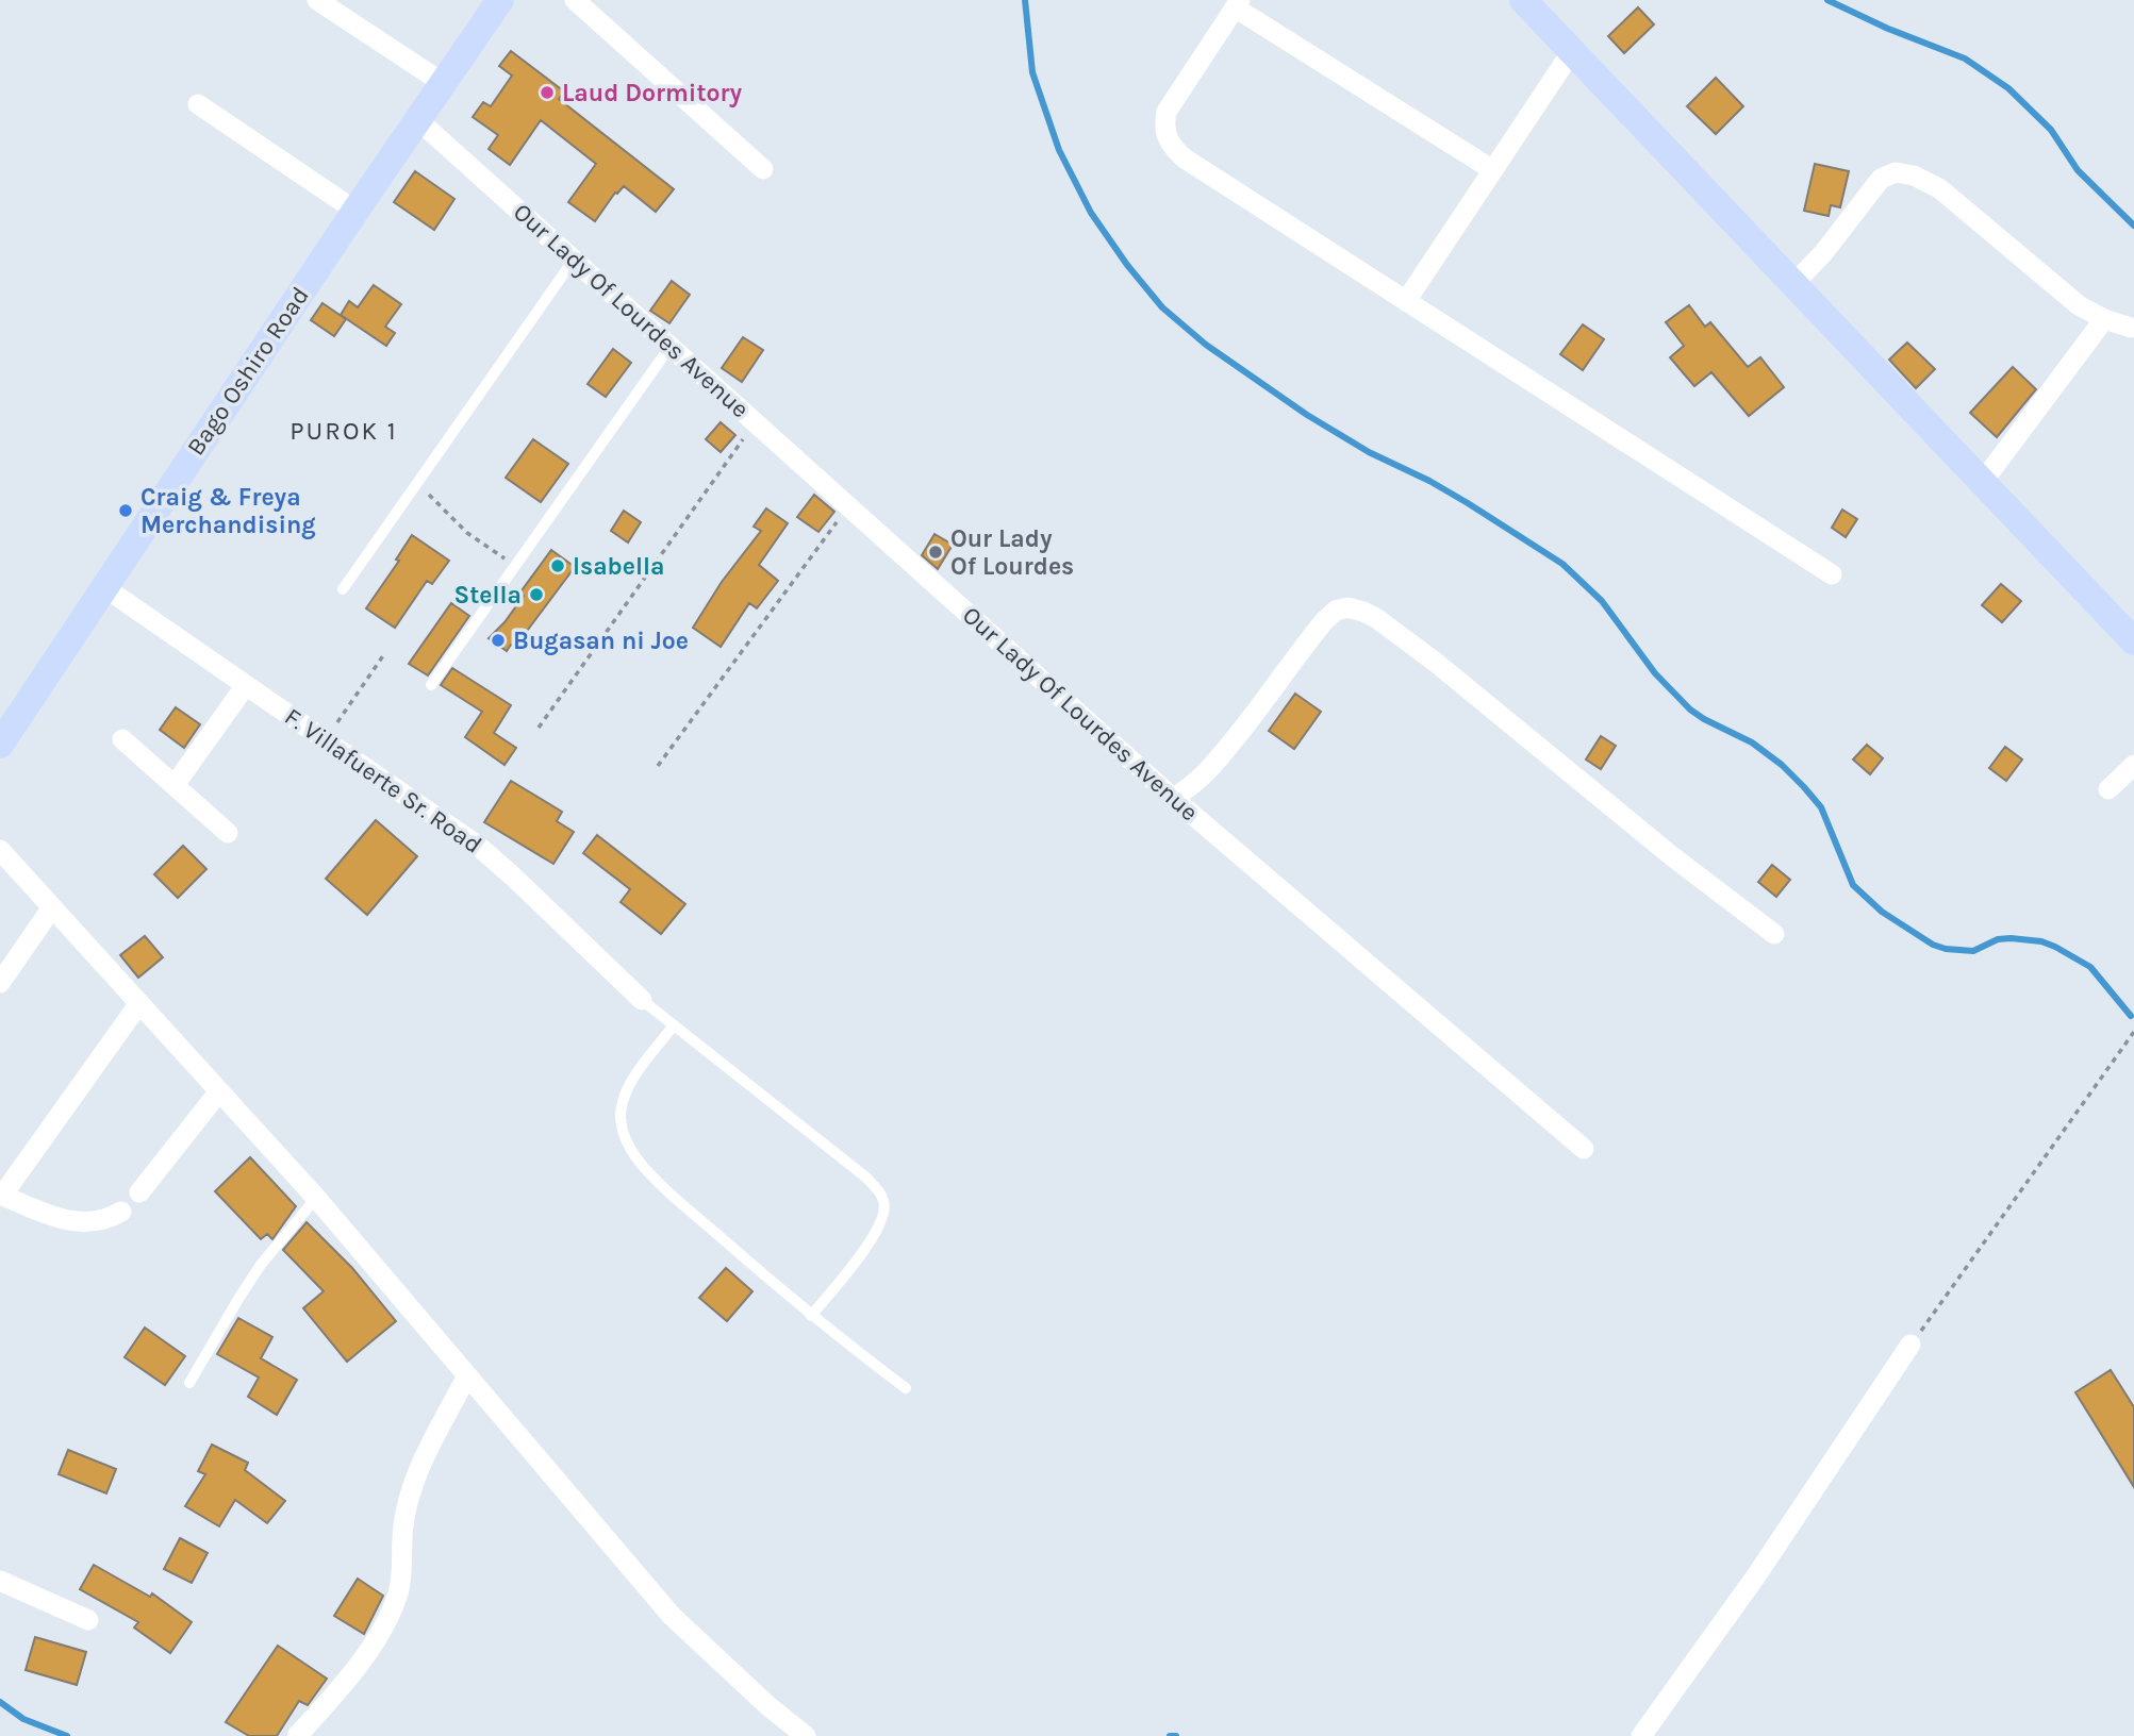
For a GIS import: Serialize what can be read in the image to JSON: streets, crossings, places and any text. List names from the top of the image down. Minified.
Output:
{"streets":{"street":["Our Lady Of Lourdes Avenue","Bago Oshiro Road","F. Villafuerte Sr. Road"]},"crossings":[["Our Lady Of Lourdes Avenue","Bago Oshiro Road"],["Bago Oshiro Road","F. Villafuerte Sr. Road"]],"districts":["PUROK 1"],"places":["Laud Dormitory","Craig & Freya Merchandising","Our Lady Of Lourdes","Isabella","Stella","Bugasan ni Joe"]}
